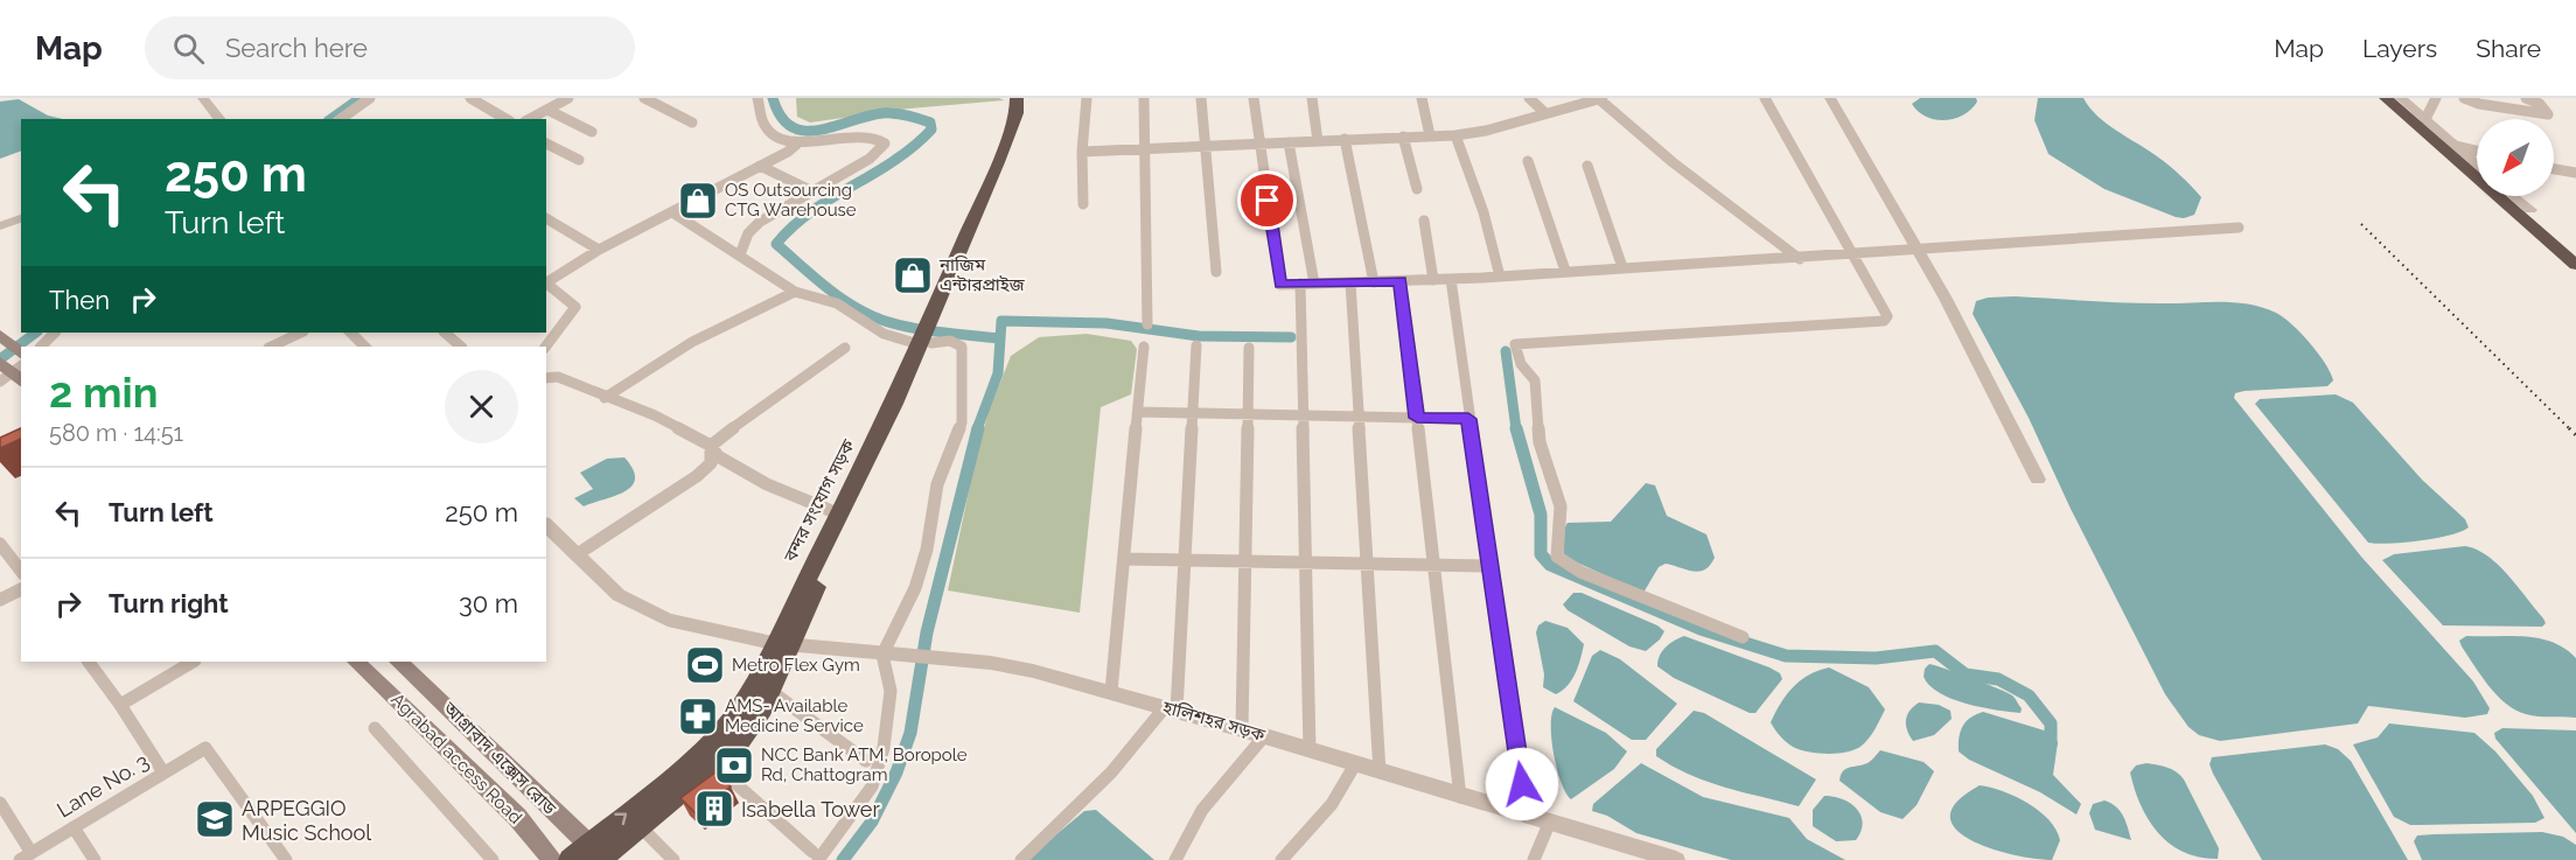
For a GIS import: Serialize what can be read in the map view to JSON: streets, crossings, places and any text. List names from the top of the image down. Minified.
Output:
{"streets":{"highway":["বন্দর সংযোগ সড়ক"],"main road":["Agrabad access Road","আগ্রাবাদ এক্সেস রোড"],"street":["হালিশহর সড়ক","Lane No. 3"]},"crossings":[["বন্দর সংযোগ সড়ক","হালিশহর সড়ক"],["বন্দর সংযোগ সড়ক","আগ্রাবাদ এক্সেস রোড"]],"places":{"shop":["OS Outsourcing CTG Warehouse","নাজিম এন্টারপ্রাইজ"],"sports":["Metro Flex Gym"],"pharmacy":["AMS- Available Medicine Service"],"bank":["NCC Bank ATM, Boropole Rd, Chattogram"],"building":["Isabella Tower"],"school or university":["ARPEGGIO Music School"]},"north":"bottom left","page":{"header":"Map","search":"Search here","nav":["Map","Layers","Share"],"turn":["250 m","Turn left"],"then":"Then","heading":["2 min","580 m · 14:51"],"list":[{"name":"Turn left","value":"250 m"},{"name":"Turn right","value":"30 m"}]}}
